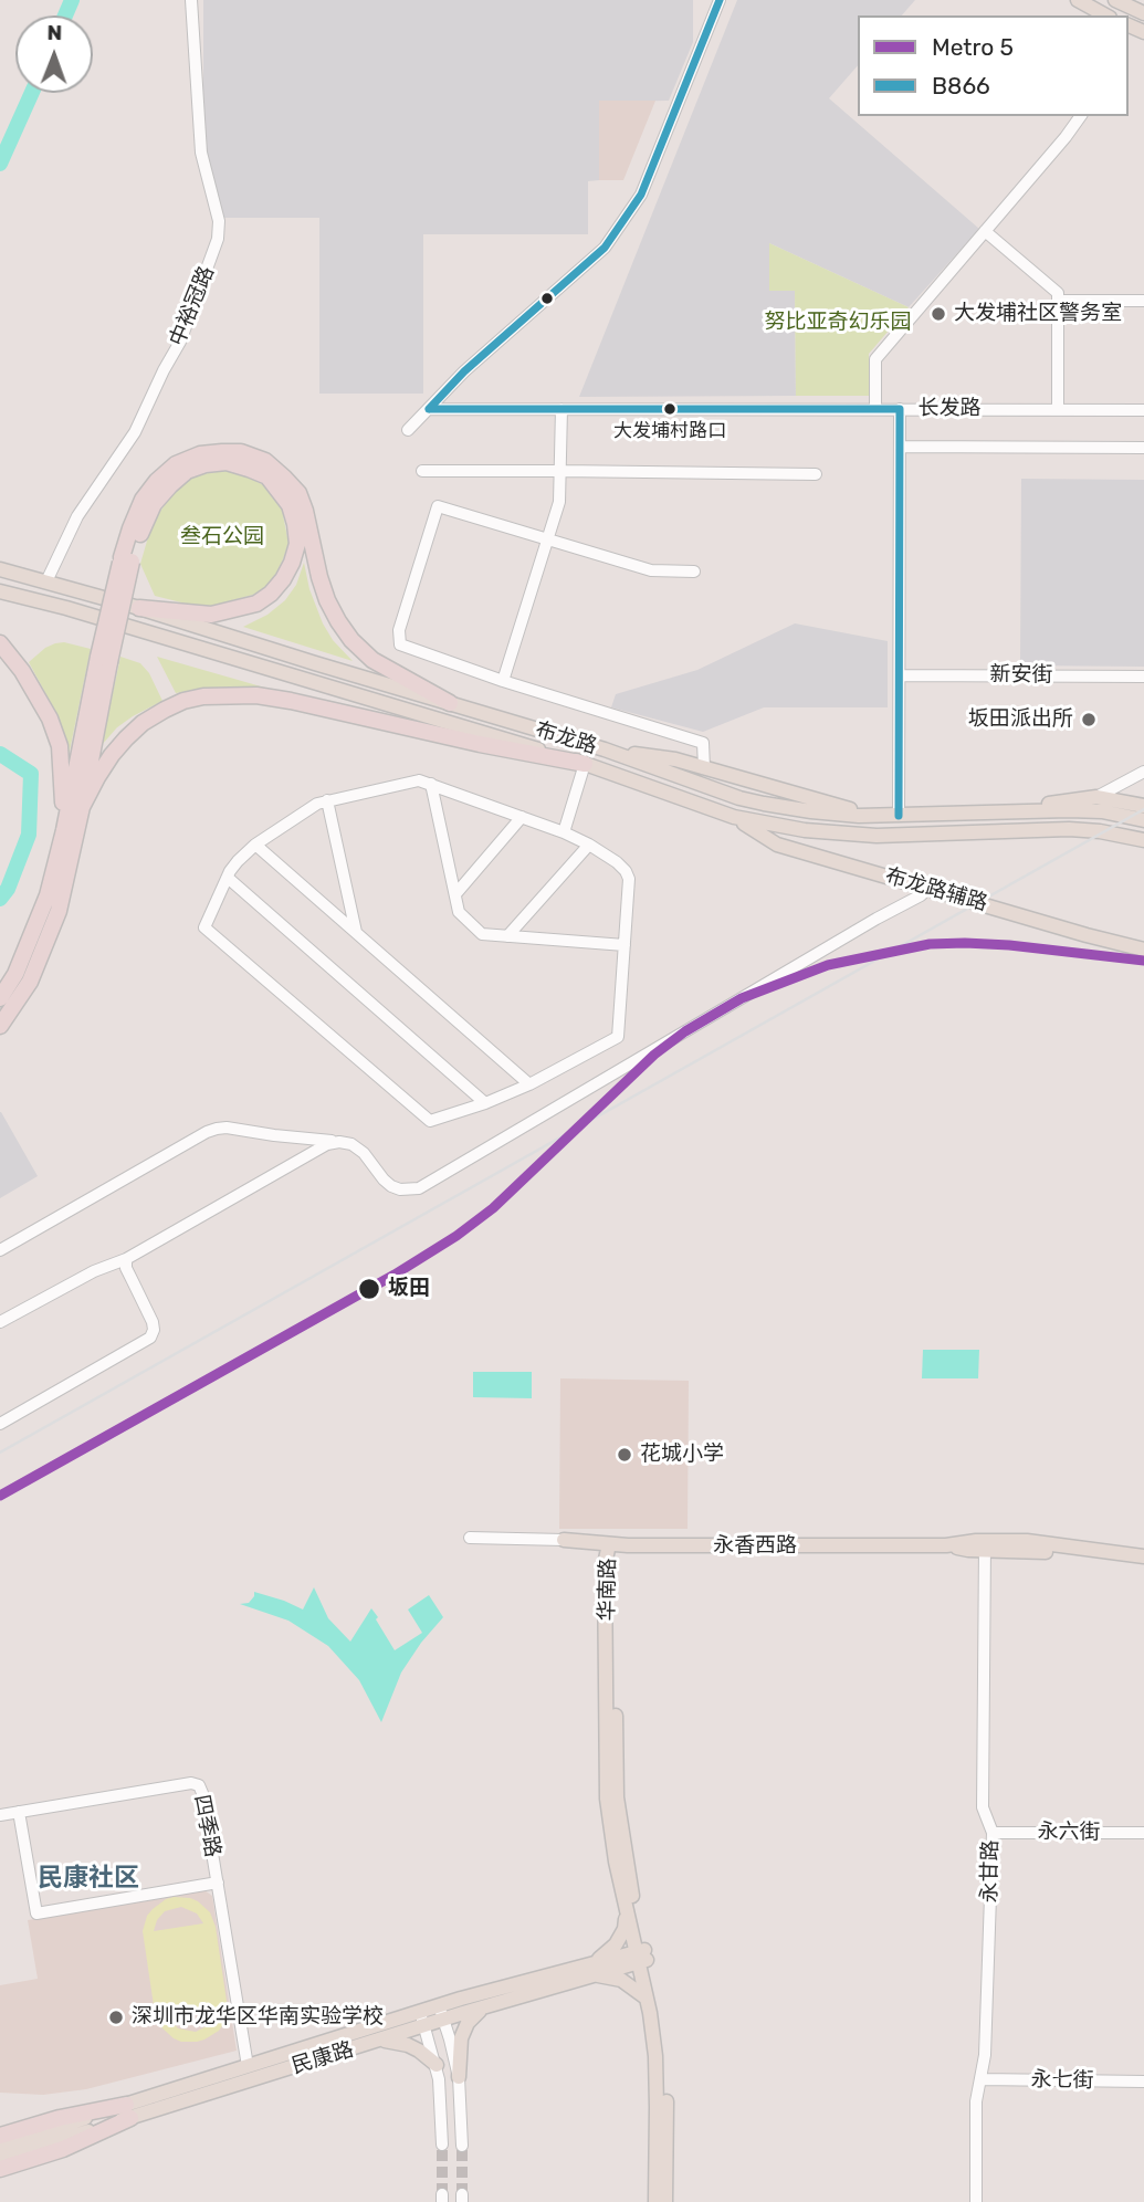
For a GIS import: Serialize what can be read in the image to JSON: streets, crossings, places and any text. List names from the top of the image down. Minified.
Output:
{"streets":{"main road":["布龙路","布龙路辅路","永香西路","华南路","民康路"],"street":["中裕冠路","长发路","新安街","四季路","永六街","永甘路","永七街"]},"crossings":[["中裕冠路","布龙路"],["布龙路","布龙路辅路"],["永香西路","华南路"],["永香西路","永甘路"],["华南路","民康路"],["四季路","民康路"],["永六街","永甘路"],["永甘路","永七街"]],"districts":["民康社区"],"parks":["努比亚奇幻乐园","叁石公园"],"places":["大发埔社区警务室","大发埔村路口","坂田派出所","坂田","花城小学","深圳市龙华区华南实验学校"],"lines":["transit line B866","metro line 5"],"legend":["Metro 5","B866"],"north":"top"}
